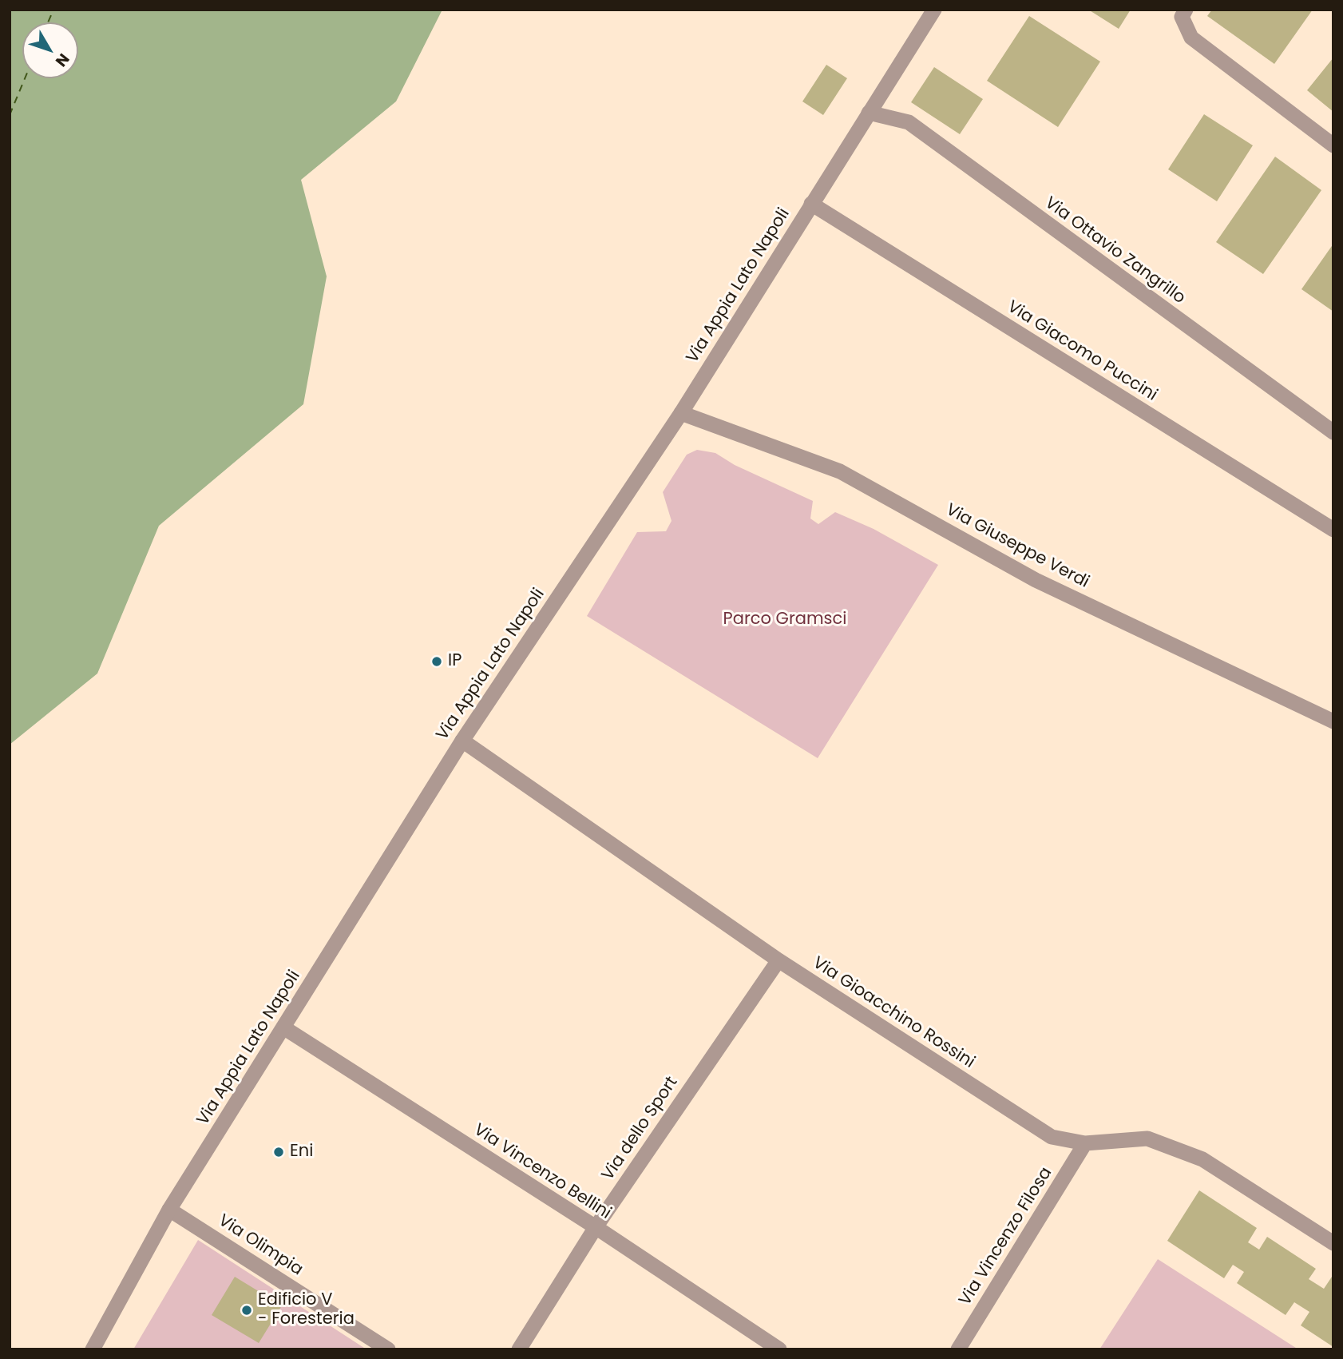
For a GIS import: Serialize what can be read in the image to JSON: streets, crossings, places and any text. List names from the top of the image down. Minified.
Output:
{"streets":{"street":["Via Ottavio Zangrillo","Via Appia Lato Napoli","Via Giacomo Puccini","Via Giuseppe Verdi","Via Gioacchino Rossini","Via dello Sport","Via Vincenzo Bellini","Via Vincenzo Filosa","Via Olimpia"]},"crossings":[["Via Ottavio Zangrillo","Via Appia Lato Napoli"],["Via Appia Lato Napoli","Via Giacomo Puccini"],["Via Appia Lato Napoli","Via Giuseppe Verdi"],["Via Appia Lato Napoli","Via Gioacchino Rossini"],["Via Appia Lato Napoli","Via Vincenzo Bellini"],["Via Appia Lato Napoli","Via Olimpia"],["Via Gioacchino Rossini","Via dello Sport"],["Via Gioacchino Rossini","Via Vincenzo Filosa"],["Via dello Sport","Via Vincenzo Bellini"]],"parks":["Parco Gramsci"],"places":["IP","Eni","Edificio V - Foresteria"],"north":"bottom right"}
